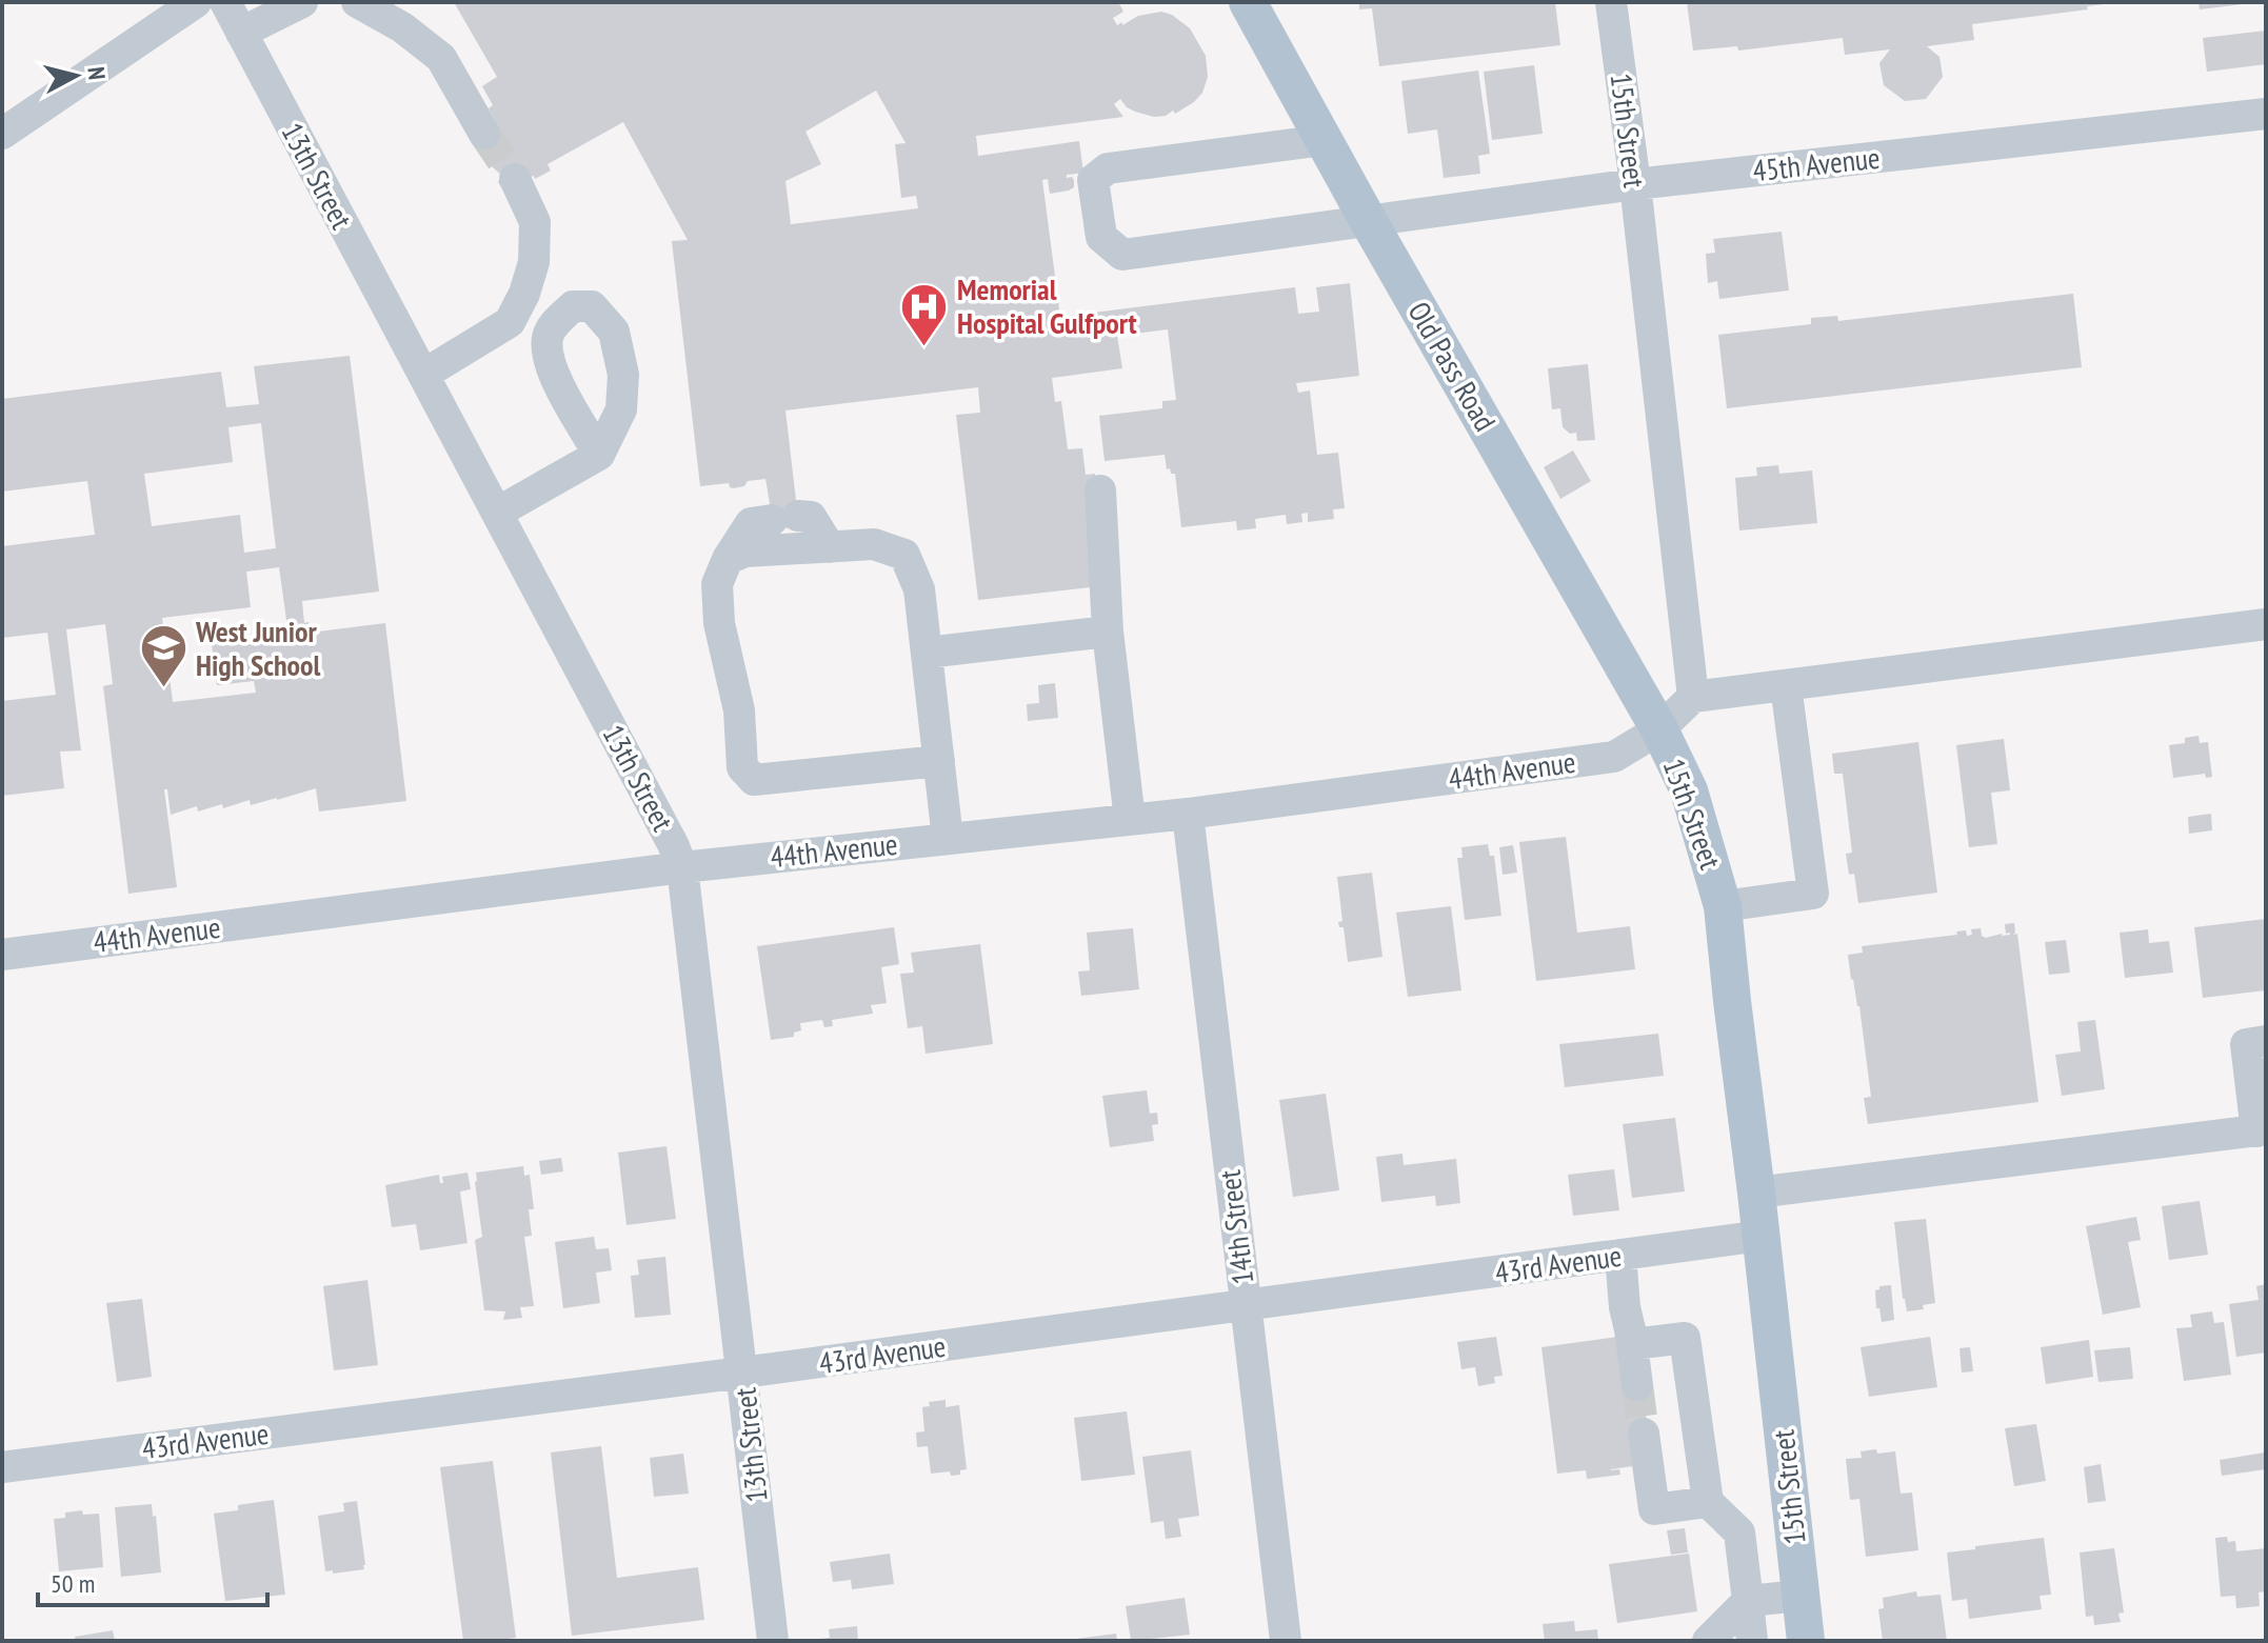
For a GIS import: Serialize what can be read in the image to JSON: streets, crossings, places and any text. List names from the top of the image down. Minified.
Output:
{"streets":{"main road":["15th Street","Old Pass Road"],"street":["45th Avenue","13th Street","44th Avenue","14th Street","43rd Avenue"]},"crossings":[["15th Street","45th Avenue"],["15th Street","Old Pass Road"],["15th Street","44th Avenue"],["15th Street","43rd Avenue"],["45th Avenue","Old Pass Road"],["13th Street","44th Avenue"],["13th Street","43rd Avenue"],["Old Pass Road","44th Avenue"],["44th Avenue","14th Street"],["14th Street","43rd Avenue"]],"places":{"hospital":["Memorial Hospital Gulfport"],"school or university":["West Junior High School"]},"scale_bar":"50 m","north":"right"}
